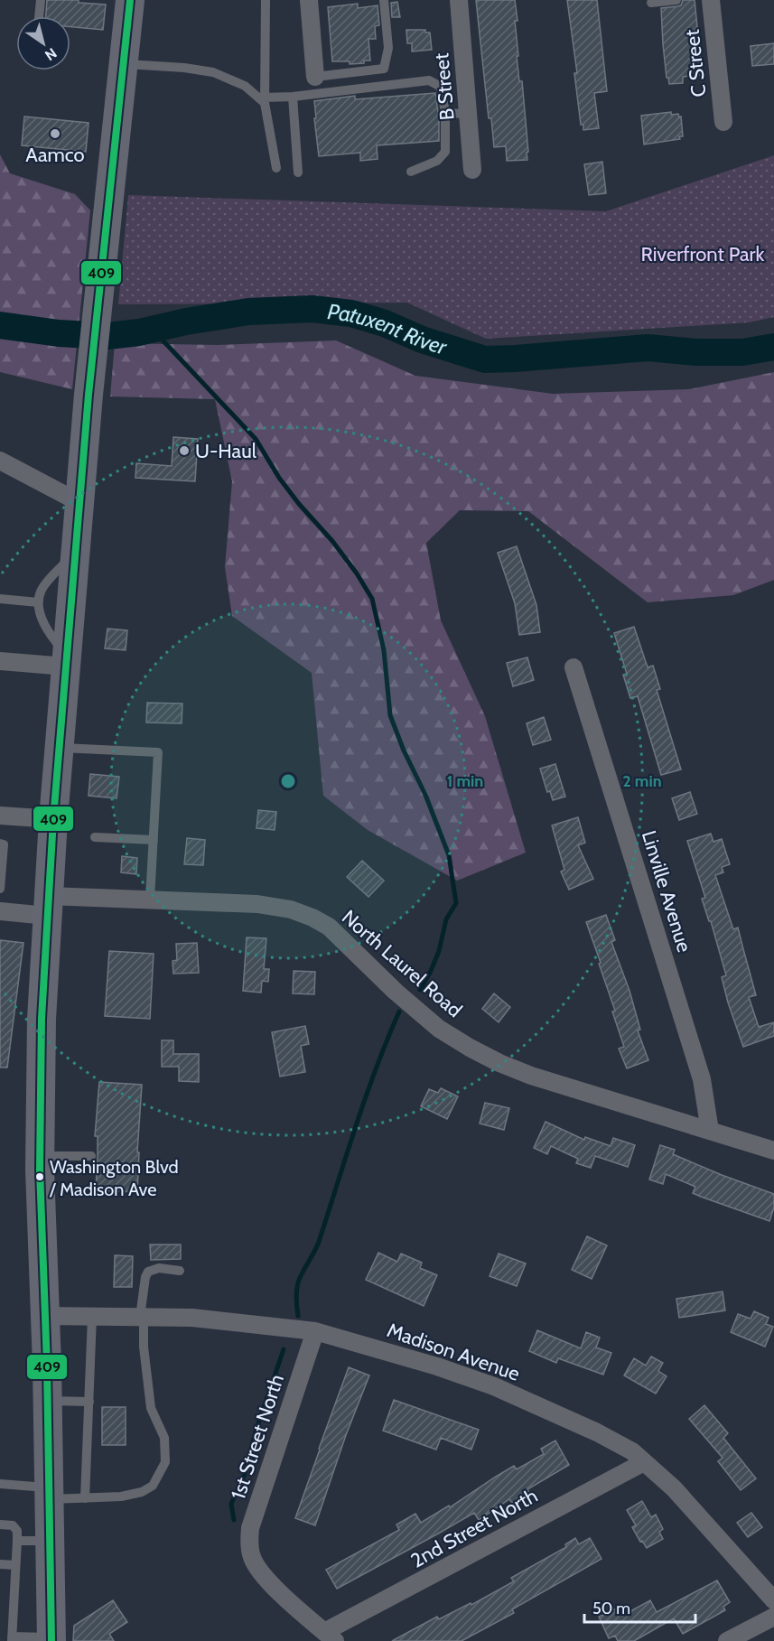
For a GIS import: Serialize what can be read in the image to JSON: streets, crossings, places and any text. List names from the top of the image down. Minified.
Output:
{"streets":{"street":["C Street","B Street","Linville Avenue","North Laurel Road","Madison Avenue","1st Street North","2nd Street North"]},"crossings":[["Linville Avenue","North Laurel Road"],["Madison Avenue","1st Street North"],["Madison Avenue","2nd Street North"],["1st Street North","2nd Street North"]],"water":["Patuxent River"],"parks":["Riverfront Park"],"places":["Aamco","U-Haul","Washington Blvd / Madison Ave"],"lines":["transit line 409"],"scale_bar":"50 m","north":"bottom right","rings":["1 min","2 min"]}
